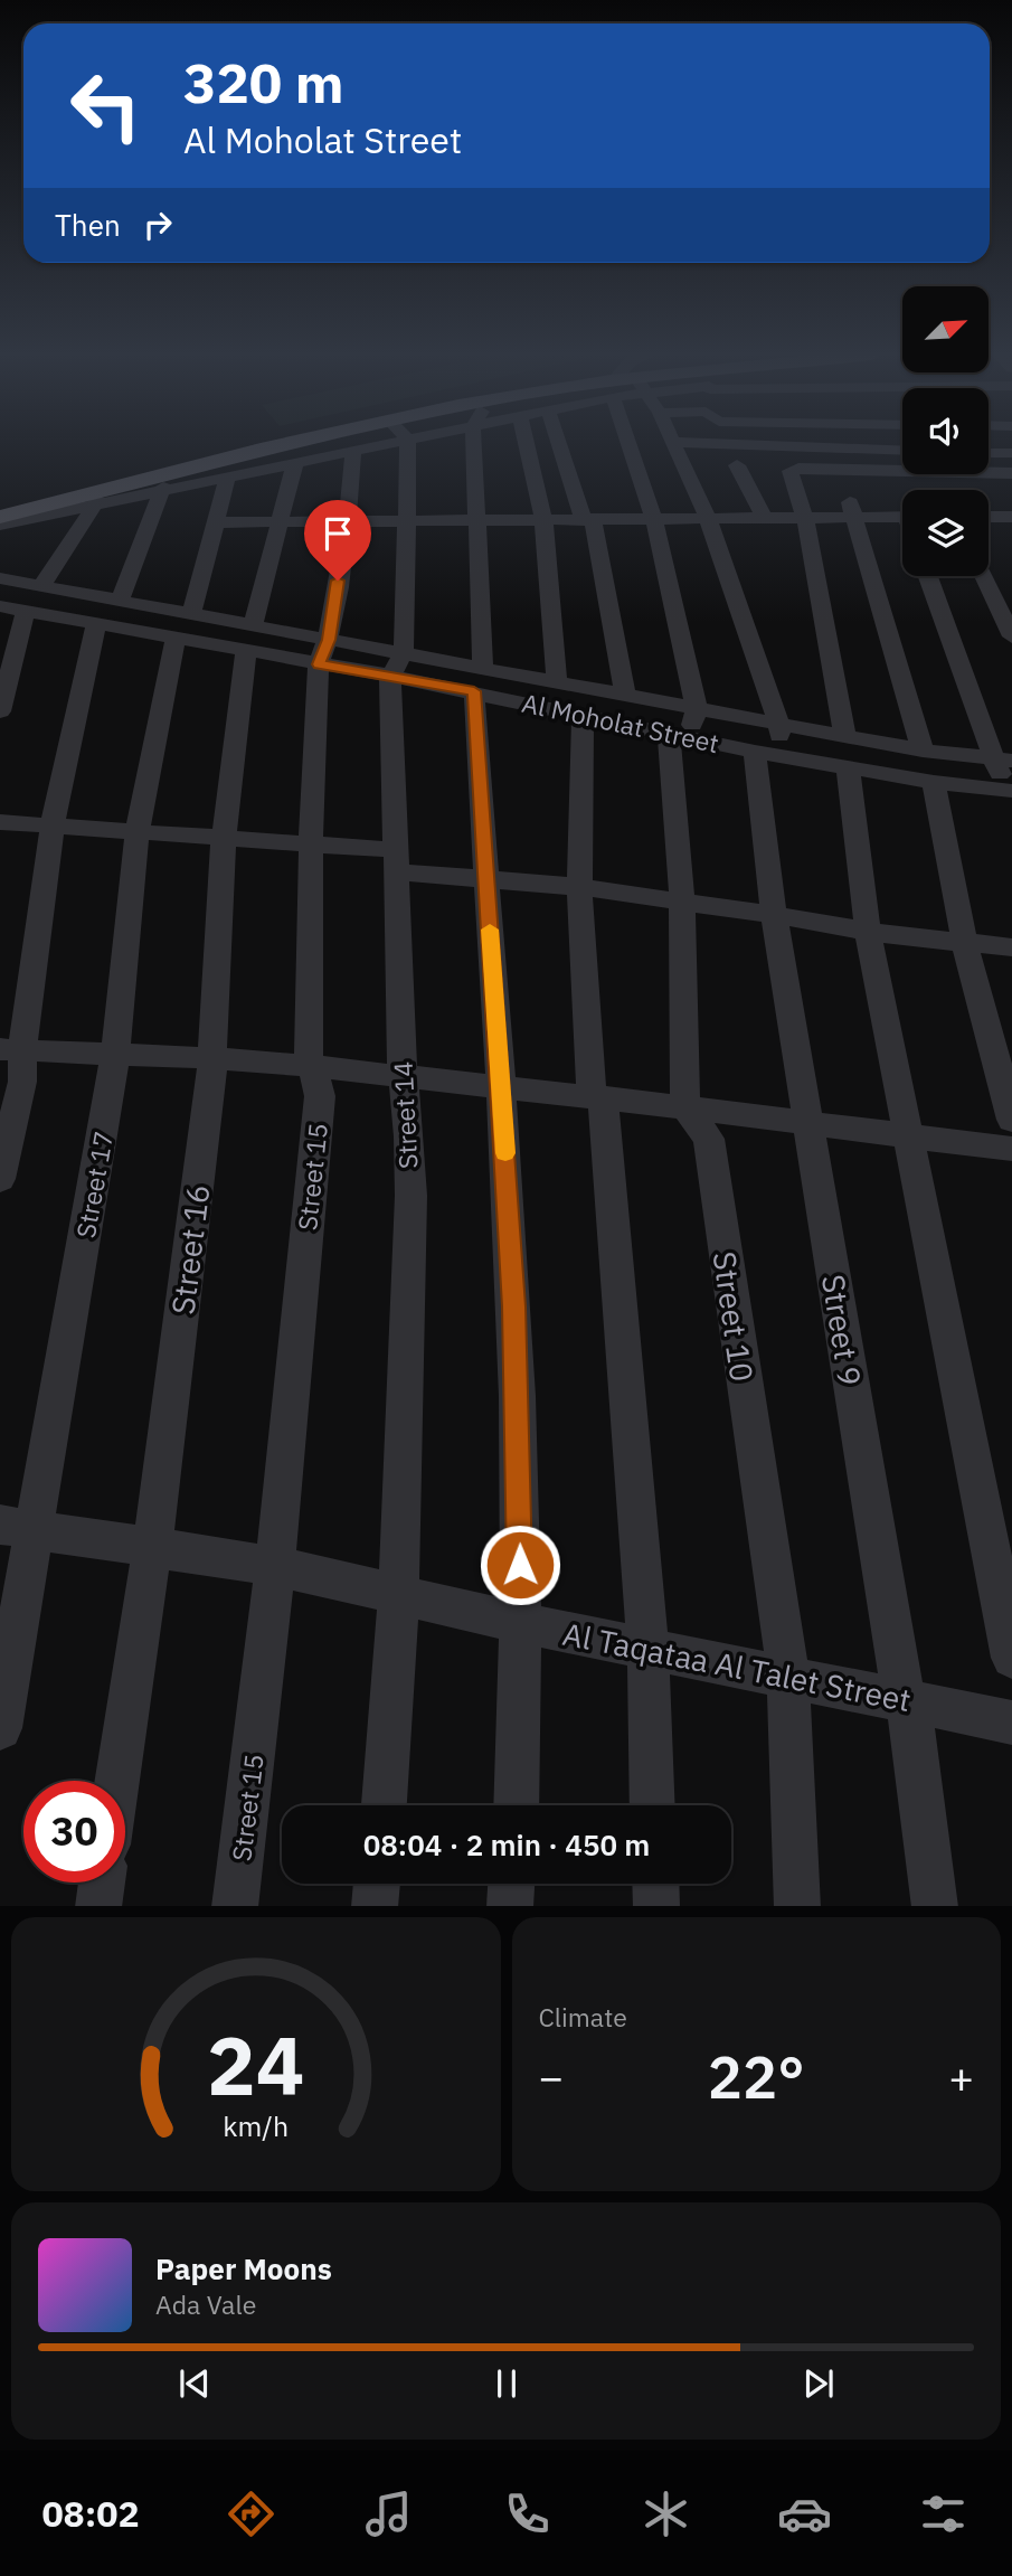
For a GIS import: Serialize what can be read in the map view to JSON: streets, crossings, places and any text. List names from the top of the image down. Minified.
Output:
{"streets":{"street":["Al Moholat Street","Street 14","Street 15","Street 17","Street 16","Street 10","Street 9","Al Taqataa Al Talet Street"]},"crossings":[["Al Moholat Street","Street 14"],["Al Moholat Street","Street 15"],["Al Moholat Street","Street 17"],["Al Moholat Street","Street 16"],["Al Moholat Street","Street 9"],["Street 14","Al Taqataa Al Talet Street"],["Street 15","Al Taqataa Al Talet Street"],["Street 17","Al Taqataa Al Talet Street"],["Street 16","Al Taqataa Al Talet Street"],["Street 10","Al Taqataa Al Talet Street"],["Street 9","Al Taqataa Al Talet Street"]],"north":"top right","page":{"turn":["320 m","Al Moholat Street"],"then":"Then","limit":"30","trip":"08:04 · 2 min · 450 m","tile":"Climate","heat":["−","22°","+"],"song":["Paper Moons","Ada Vale"],"tabs":"08:02","gauge":["24","km/h"]}}
